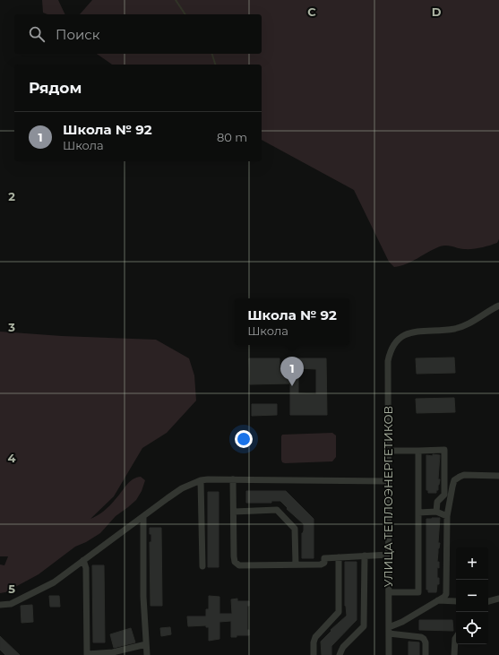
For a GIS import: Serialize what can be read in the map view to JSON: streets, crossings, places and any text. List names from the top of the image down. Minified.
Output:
{"streets":{"street":["УЛИЦА ТЕПЛОЭНЕРГЕТИКОВ"]},"page":{"search":"Поиск","heading":"Рядом","list":[{"mark":"1","name":"Школа № 92","note":"Школа","value":"80 m"}],"popup":["Школа № 92","Школа"],"pins":"1","map_buttons":["+","−"]},"grid":{"columns":["C","D"],"rows":["2","3","4","5"]}}
